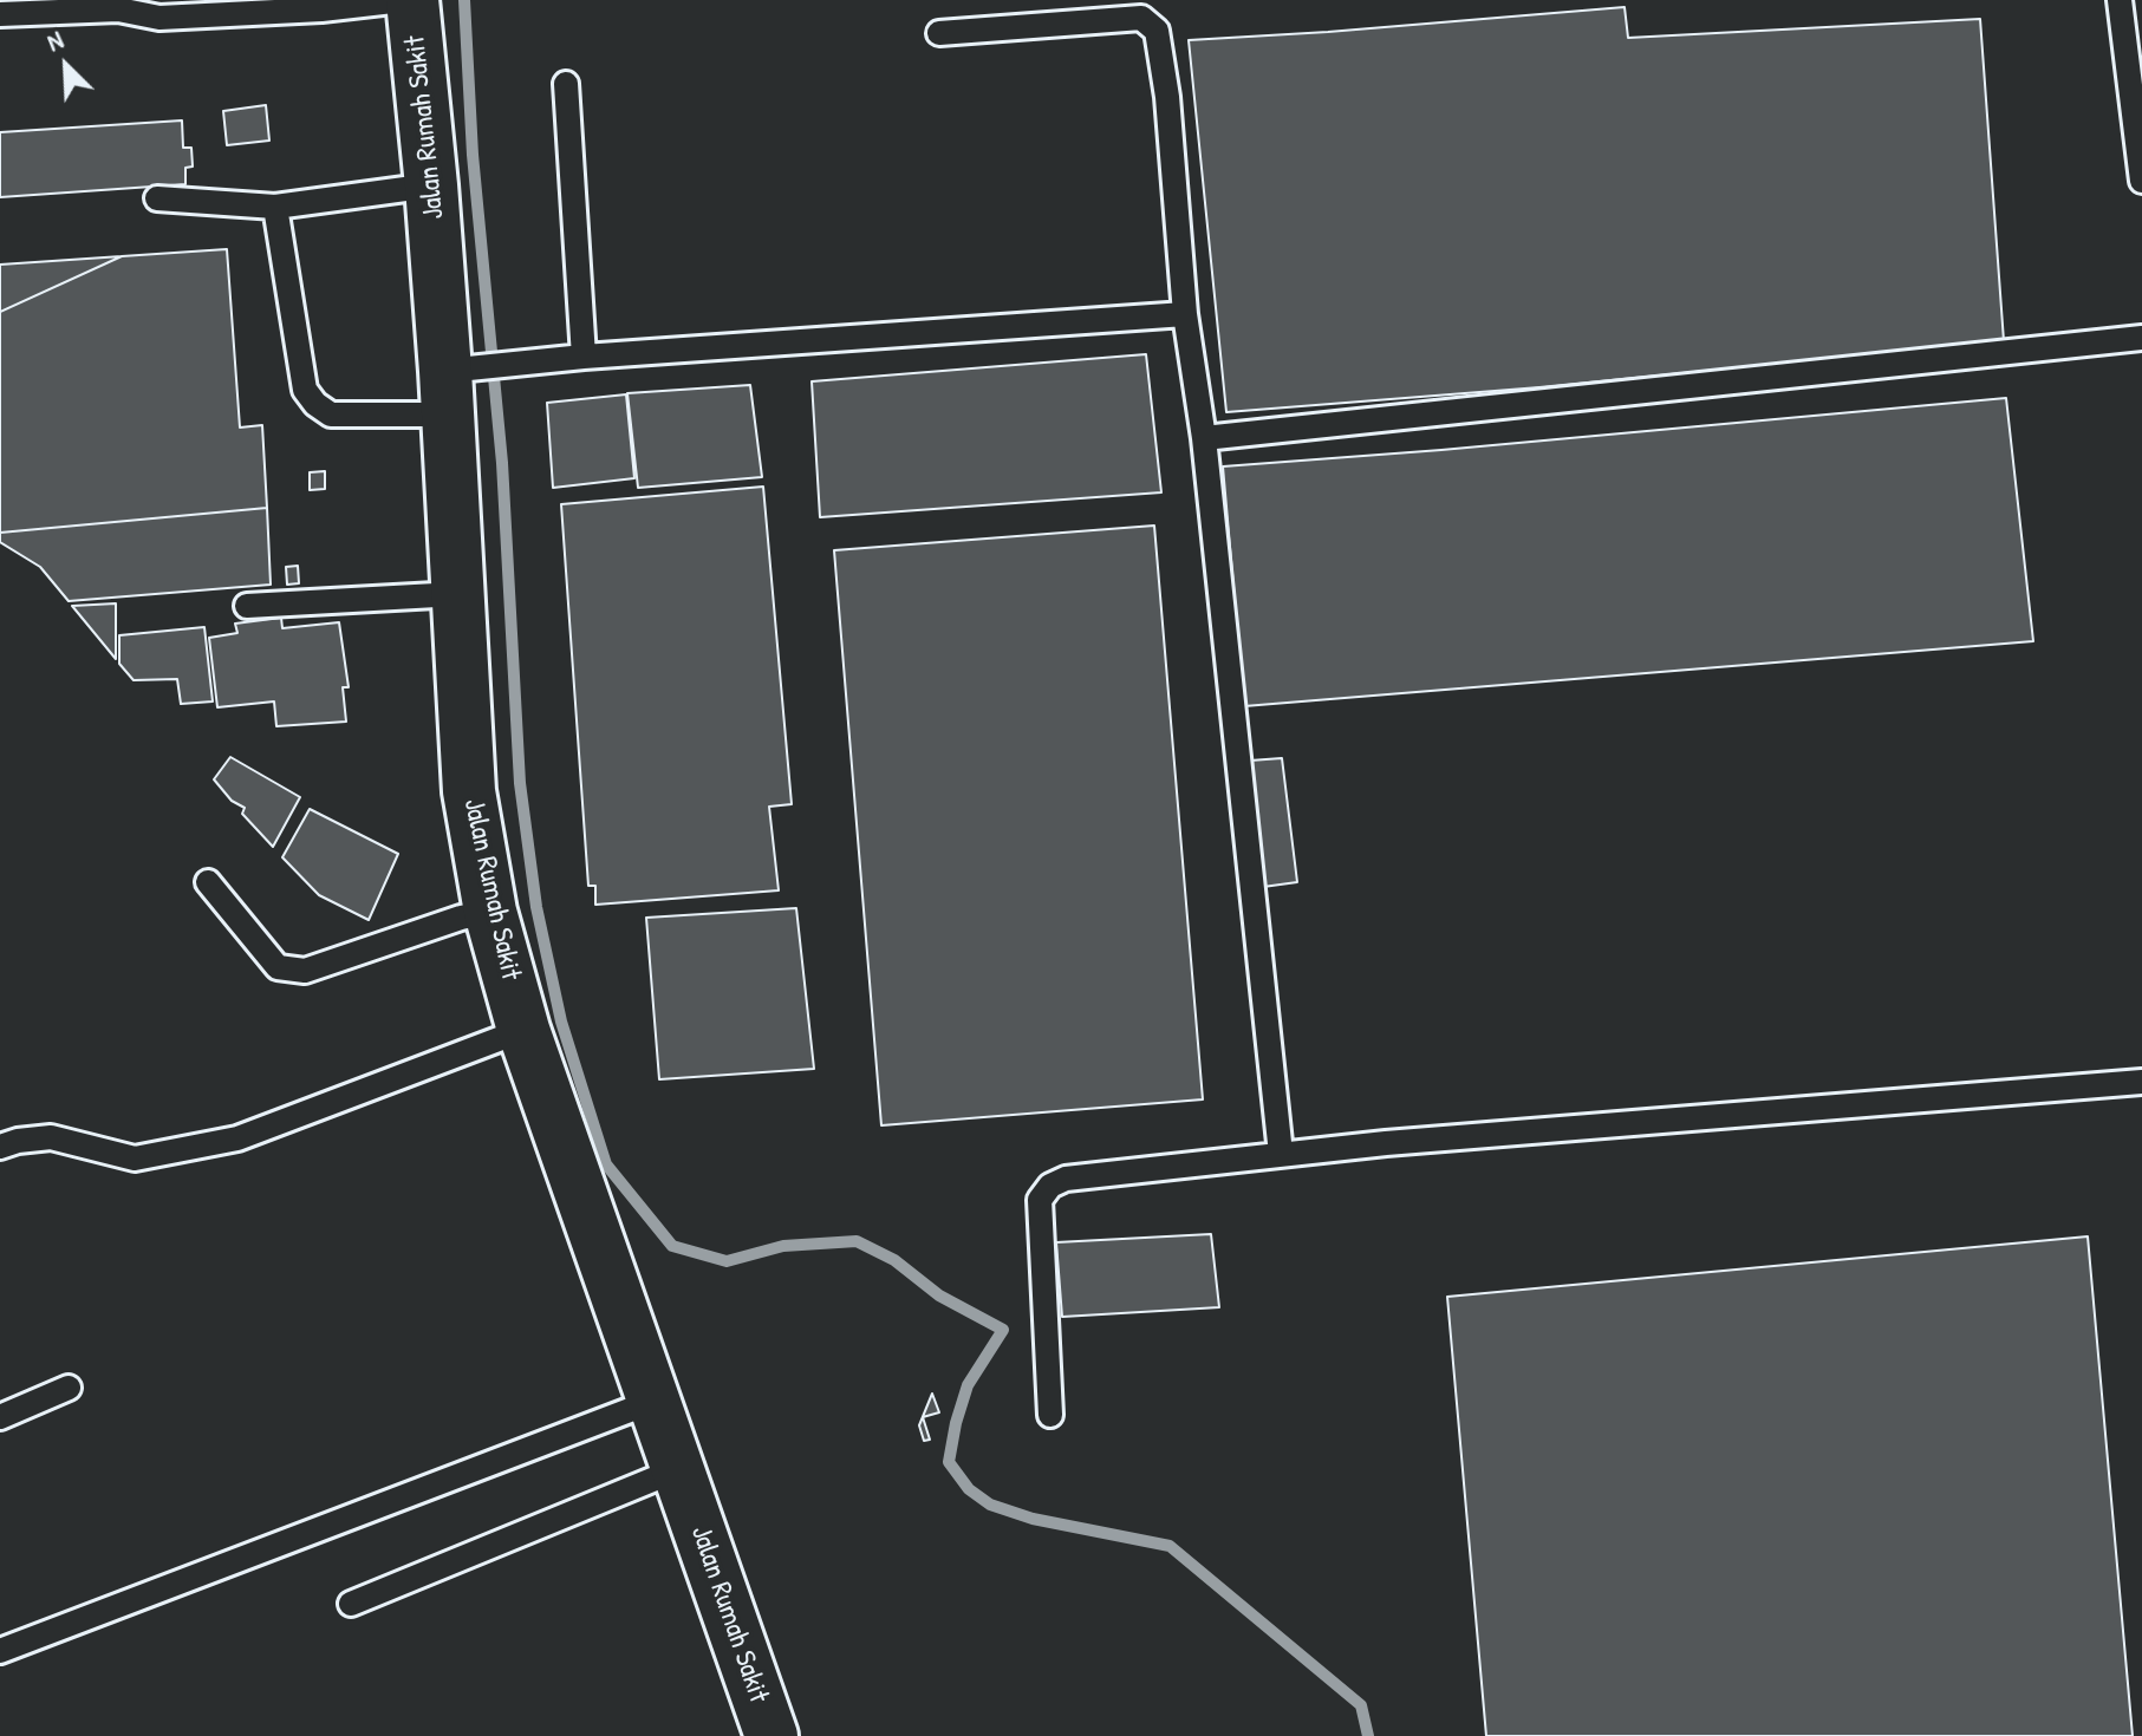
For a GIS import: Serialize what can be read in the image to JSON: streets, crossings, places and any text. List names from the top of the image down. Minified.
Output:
{"streets":{"main road":["Jalan Rumah Sakit"]},"north":"top left"}
